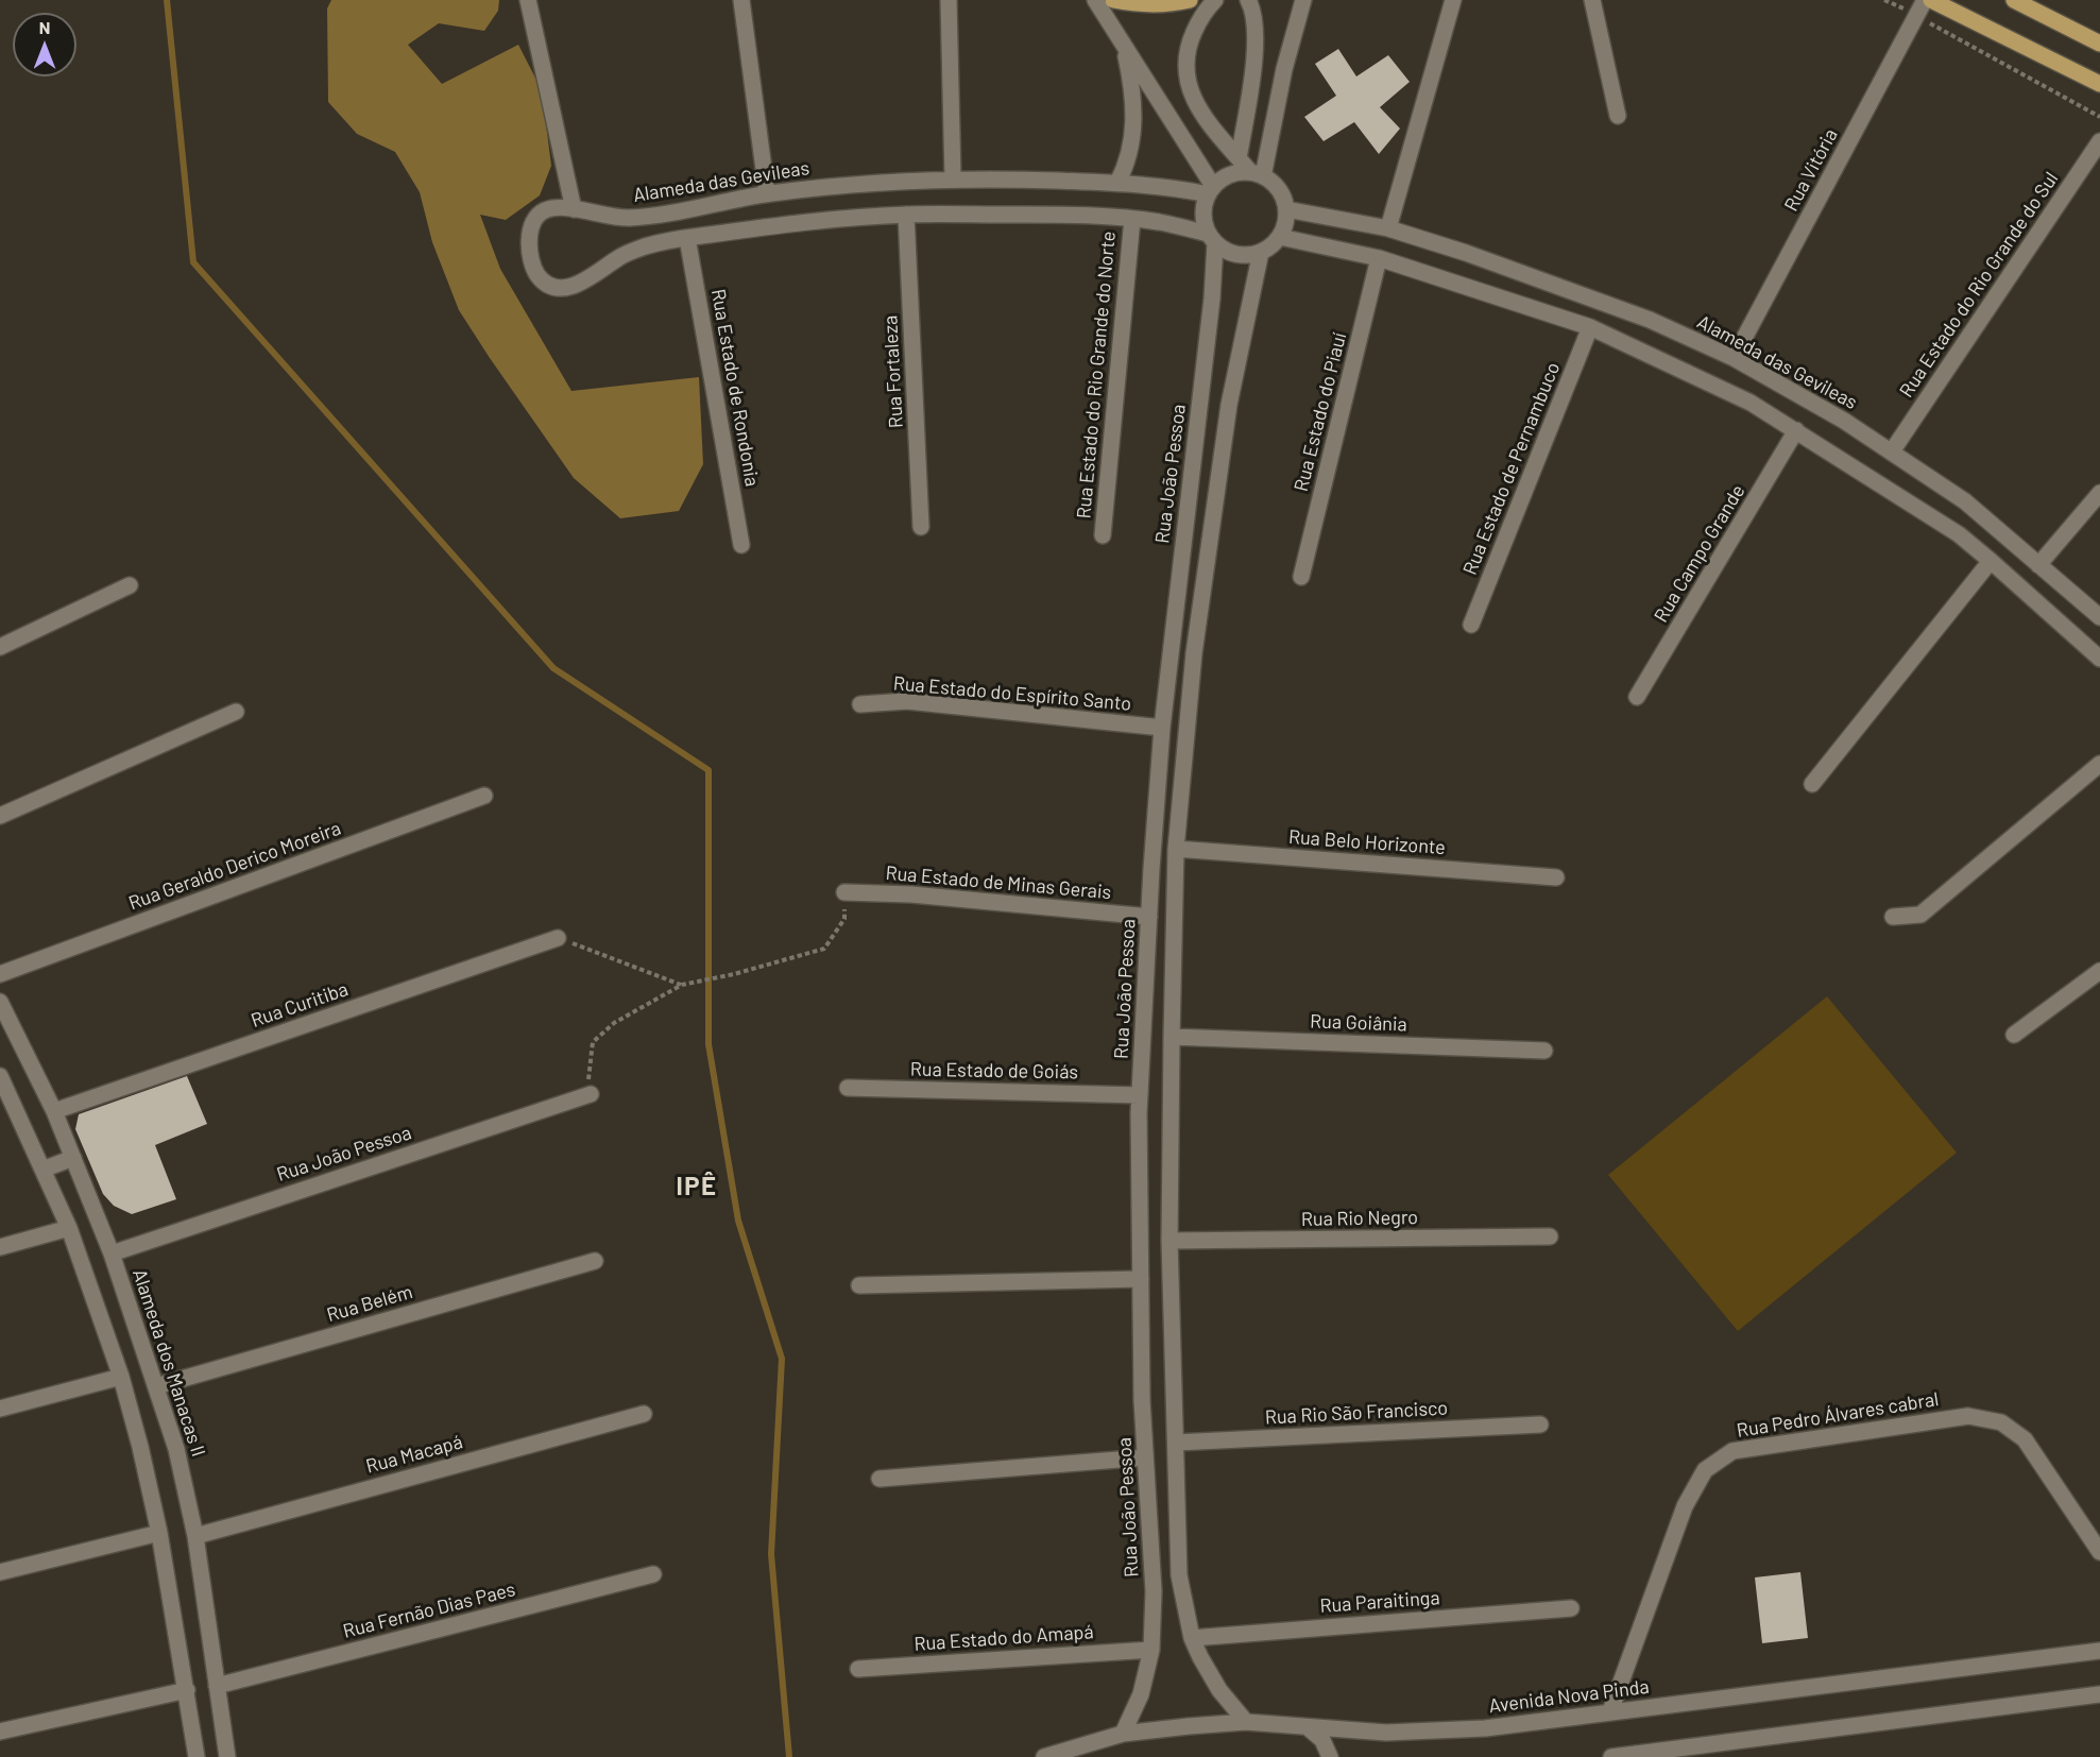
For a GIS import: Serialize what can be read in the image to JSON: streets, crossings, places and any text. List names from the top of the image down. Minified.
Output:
{"streets":{"street":["Rua Vitória","Alameda das Gevileas","Rua Estado do Rio Grande do Sul","Rua Fortaleza","Rua Estado do Rio Grande do Norte","Rua Estado de Rondonia","Rua Estado do Piauí","Rua Estado de Pernambuco","Rua João Pessoa","Rua Campo Grande","Rua Estado do Espírito Santo","Rua Belo Horizonte","Rua Geraldo Derico Moreira","Rua Estado de Minas Gerais","Rua Curitiba","Rua Goiânia","Rua Estado de Goiás","Rua Rio Negro","Rua Belém","Alameda dos Manacas II","Rua Rio São Francisco","Rua Pedro Álvares cabral","Rua Macapá","Rua Paraitinga","Rua Fernão Dias Paes","Rua Estado do Amapá","Avenida Nova Pinda"]},"crossings":[["Rua Vitória","Alameda das Gevileas"],["Alameda das Gevileas","Rua Estado do Rio Grande do Sul"],["Alameda das Gevileas","Rua Fortaleza"],["Alameda das Gevileas","Rua Estado do Rio Grande do Norte"],["Alameda das Gevileas","Rua Estado de Rondonia"],["Alameda das Gevileas","Rua João Pessoa"],["Rua João Pessoa","Rua Estado do Espírito Santo"],["Rua João Pessoa","Rua Estado de Minas Gerais"],["Rua João Pessoa","Rua Estado de Goiás"],["Rua João Pessoa","Alameda dos Manacas II"],["Rua João Pessoa","Rua Estado do Amapá"],["Rua João Pessoa","Avenida Nova Pinda"],["Rua Curitiba","Alameda dos Manacas II"],["Rua Belém","Alameda dos Manacas II"],["Alameda dos Manacas II","Rua Macapá"],["Alameda dos Manacas II","Rua Fernão Dias Paes"],["Rua Pedro Álvares cabral","Avenida Nova Pinda"]],"districts":["IPÊ"],"north":"top"}
